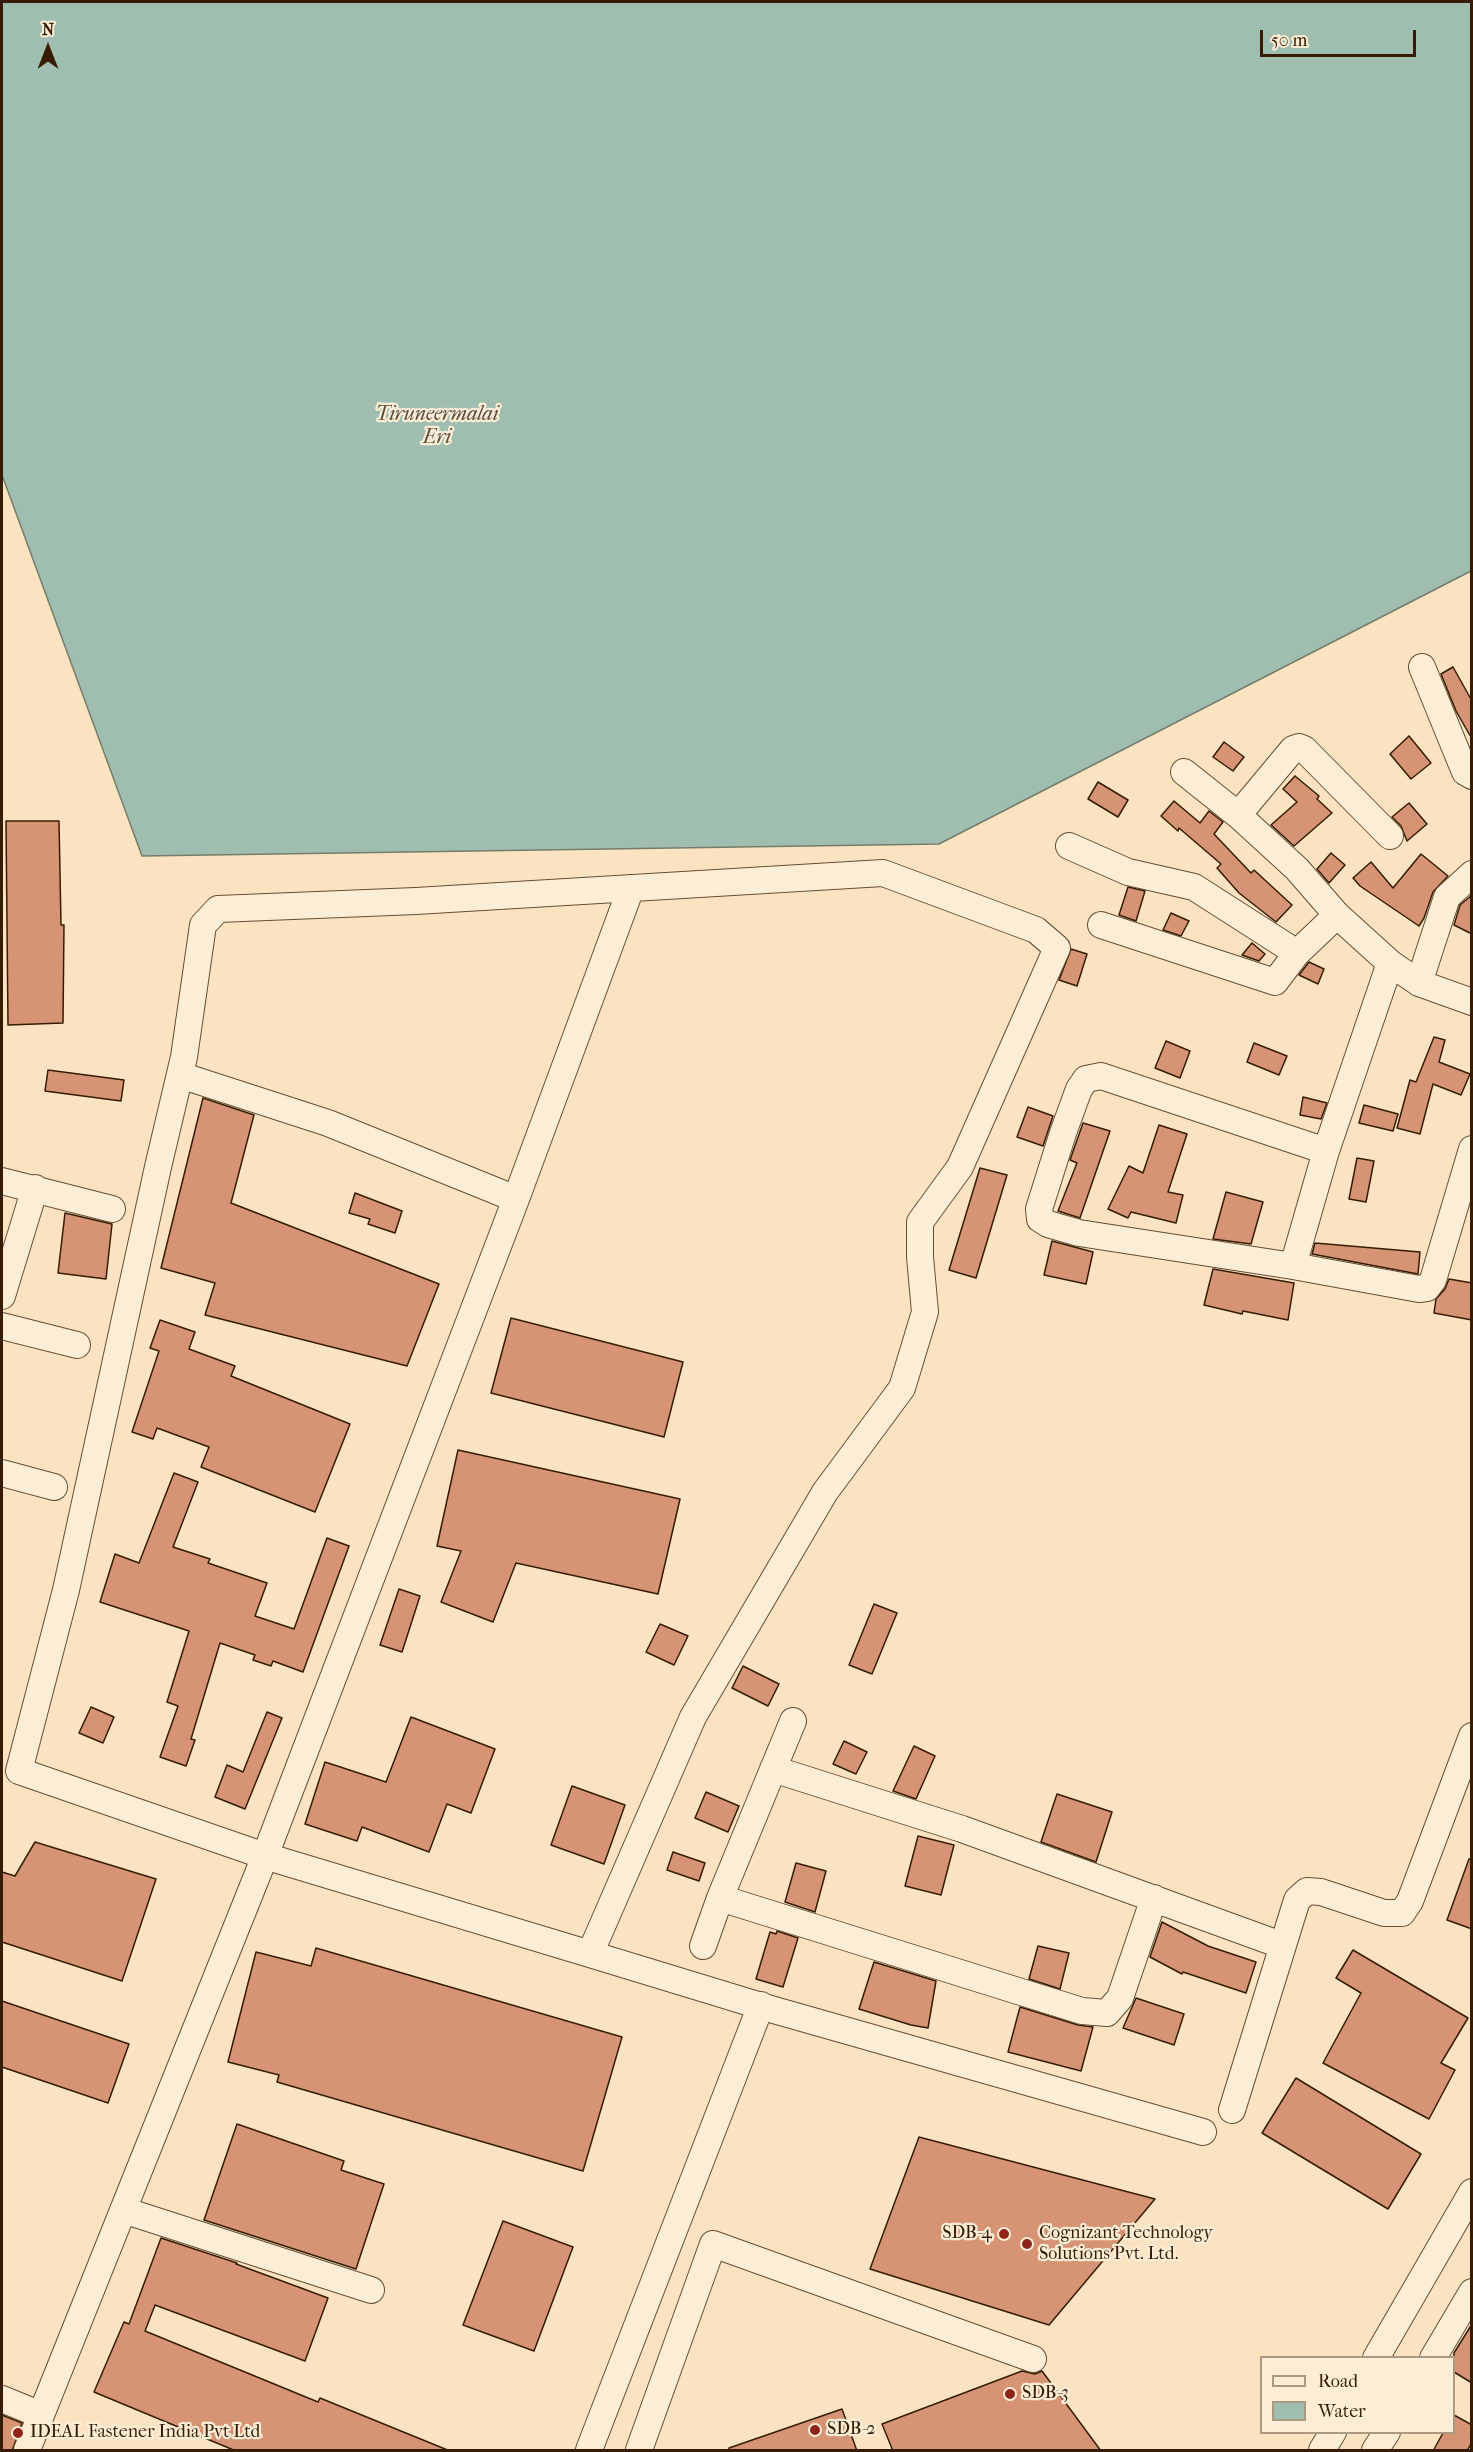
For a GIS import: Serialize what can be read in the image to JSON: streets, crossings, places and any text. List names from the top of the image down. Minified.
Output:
{"water":["Tiruneermalai Eri"],"places":["SDB-4","Cognizant Technology Solutions Pvt. Ltd.","SDB-3","SDB-2","IDEAL Fastener India Pvt Ltd"],"legend":["Road","Water"],"scale_bar":"50 m","north":"top"}
